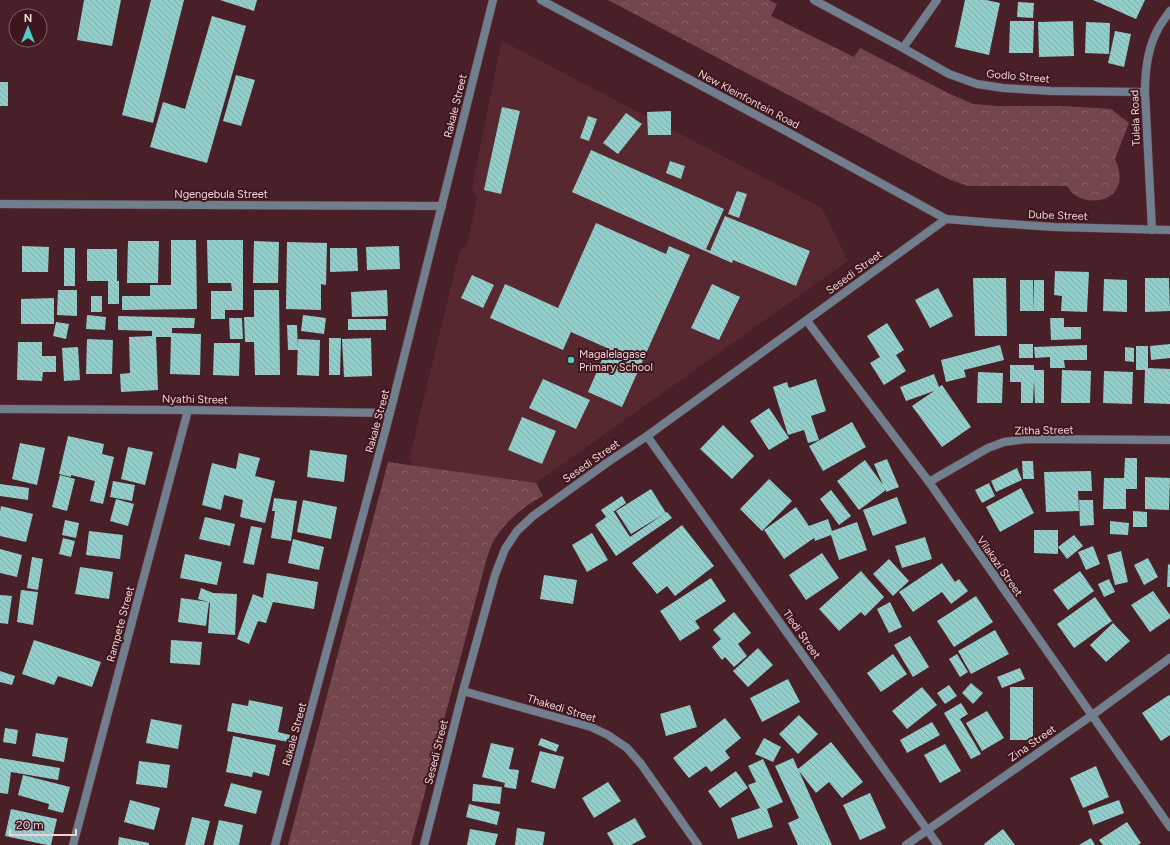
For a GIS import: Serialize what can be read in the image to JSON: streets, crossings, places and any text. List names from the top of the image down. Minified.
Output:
{"streets":{"street":["Godlo Street","New Kleinfontein Road","Rakale Street","Tulela Road","Ngengebula Street","Dube Street","Sesedi Street","Nyathi Street","Zitha Street","Vilakazi Street","Rampete Street","Tledi Street","Thakedi Street","Zina Street"]},"crossings":[["Godlo Street","Tulela Road"],["New Kleinfontein Road","Dube Street"],["New Kleinfontein Road","Sesedi Street"],["Rakale Street","Ngengebula Street"],["Rakale Street","Nyathi Street"],["Tulela Road","Dube Street"],["Dube Street","Sesedi Street"],["Sesedi Street","Vilakazi Street"],["Sesedi Street","Tledi Street"],["Sesedi Street","Thakedi Street"],["Nyathi Street","Rampete Street"],["Zitha Street","Vilakazi Street"],["Vilakazi Street","Zina Street"],["Tledi Street","Zina Street"]],"places":["Magalelagase Primary School"],"scale_bar":"20 m","north":"top"}
